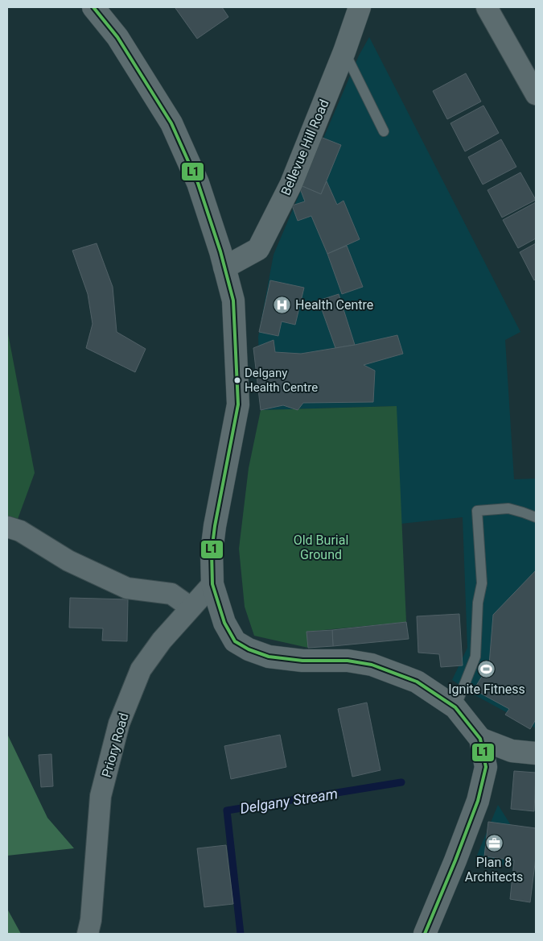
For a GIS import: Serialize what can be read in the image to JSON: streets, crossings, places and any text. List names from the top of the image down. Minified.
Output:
{"streets":{"main road":["Bellevue Hill Road"],"street":["Priory Road"]},"water":["Delgany Stream"],"parks":["Old Burial Ground"],"places":{"hospital":["Health Centre"],"other":["Delgany Health Centre"],"sports":["Ignite Fitness"],"office":["Plan 8 Architects"]},"lines":["transit line L1"]}
